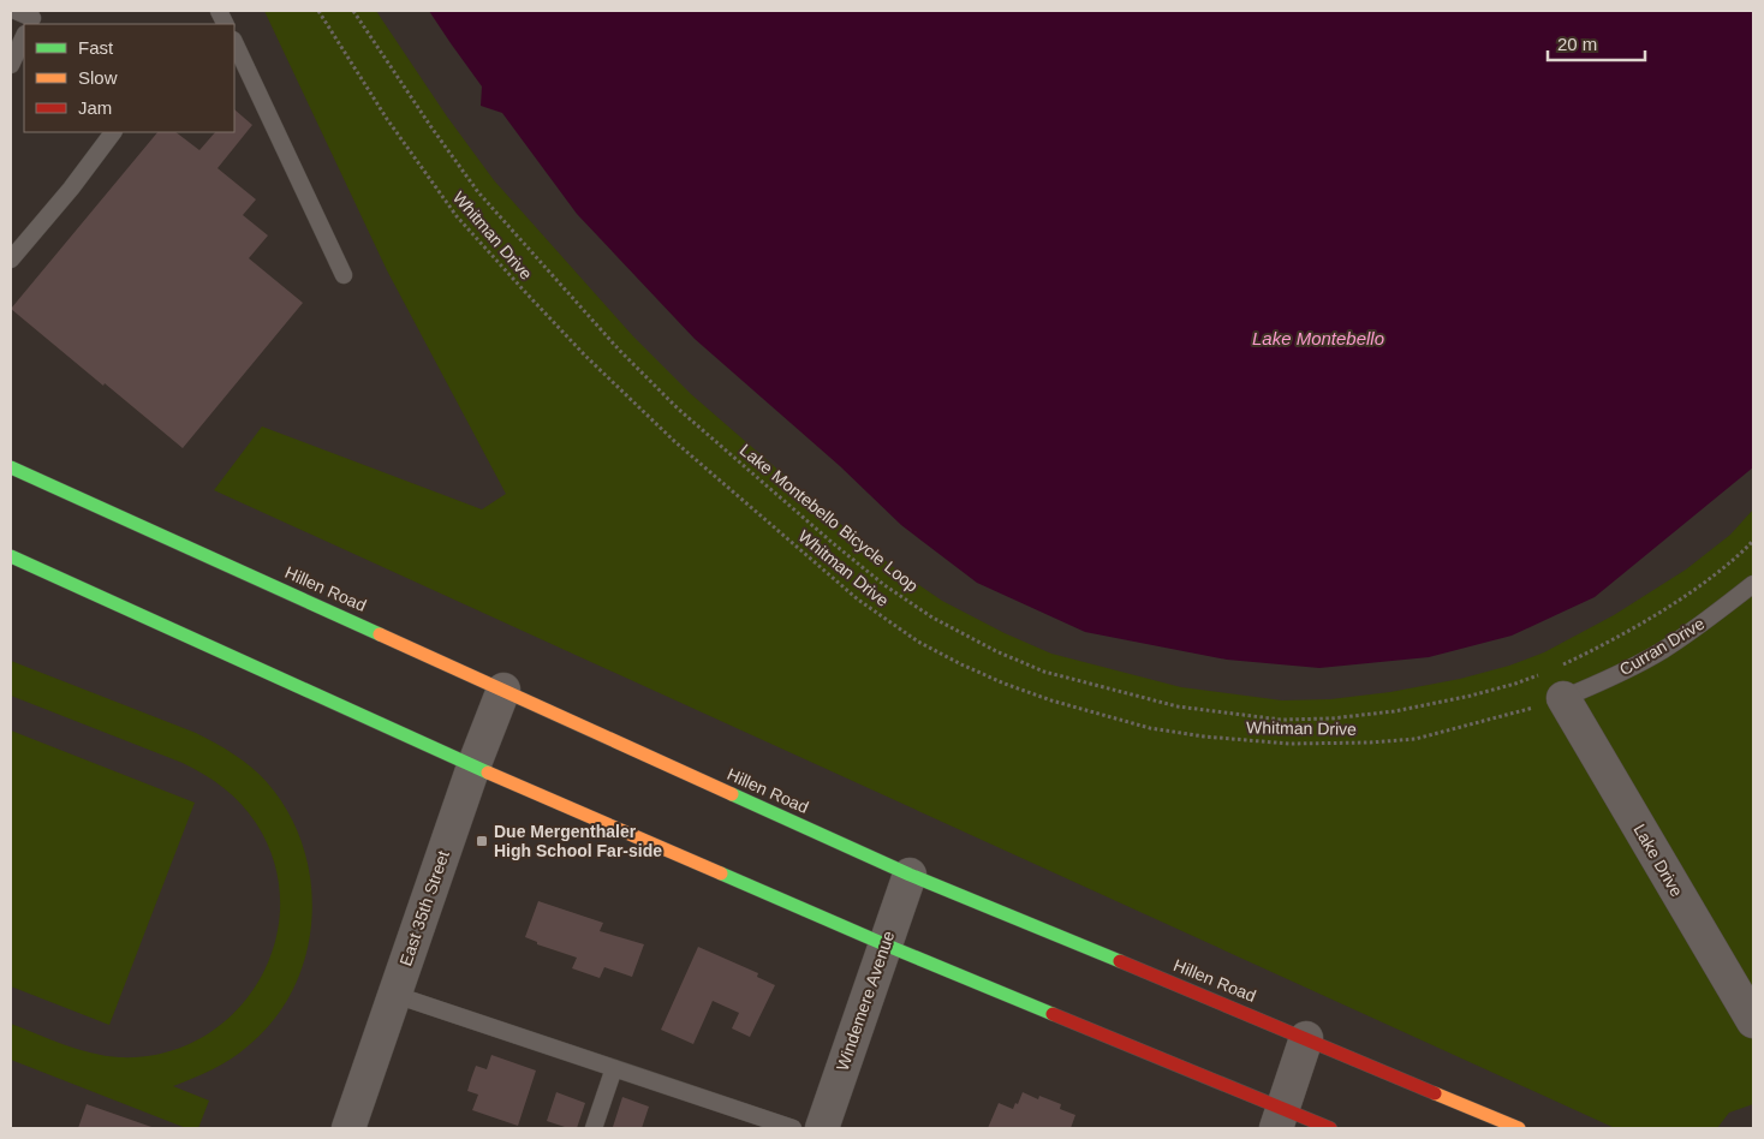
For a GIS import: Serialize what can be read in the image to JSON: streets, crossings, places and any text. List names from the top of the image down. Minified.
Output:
{"streets":{"main road":["Hillen Road"],"street":["Lake Drive","East 35th Street","Windemere Avenue"],"lane":["Curran Drive"],"path":["Whitman Drive","Lake Montebello Bicycle Loop"]},"crossings":[["Whitman Drive","Curran Drive"],["Whitman Drive","Lake Drive"],["Hillen Road","East 35th Street"],["Hillen Road","Windemere Avenue"],["Curran Drive","Lake Drive"]],"water":["Lake Montebello"],"places":{"transit":["Due Mergenthaler High School Far-side"]},"legend":["Fast","Slow","Jam"],"scale_bar":"20 m"}
